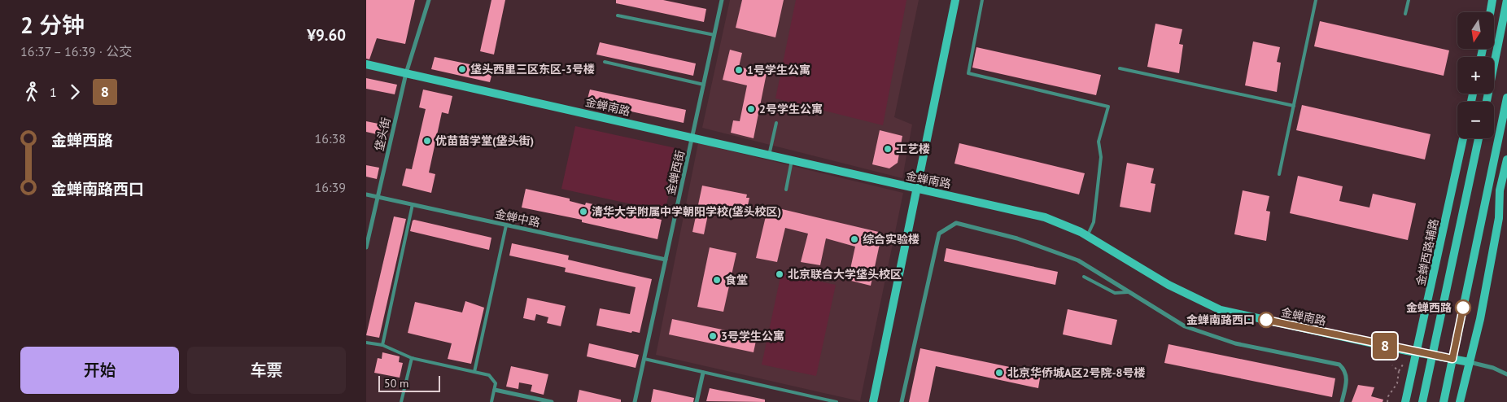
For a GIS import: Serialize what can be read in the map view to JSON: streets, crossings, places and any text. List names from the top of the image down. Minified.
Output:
{"streets":{"street":["金蝉南路","垡头街","金蝉西街","金蝉中路","金蝉西路辅路"]},"crossings":[["金蝉南路","垡头街"],["金蝉南路","金蝉西街"],["金蝉南路","金蝉西路辅路"],["垡头街","金蝉中路"],["金蝉西街","金蝉中路"]],"places":["垡头西里三区东区-3号楼","1号学生公寓","2号学生公寓","优苗苗学堂(垡头街)","工艺楼","清华大学附属中学朝阳学校(垡头校区)","综合实验楼","北京联合大学垡头校区","食堂","金蝉西路","金蝉南路西口","3号学生公寓","北京华侨城A区2号院-8号楼"],"lines":["bus line 8"],"scale_bar":"50 m","north":"bottom","page":{"heading":["2 分钟","16:37 – 16:39 · 公交","¥9.60"],"on_map":"8","map_buttons":["+","−"],"legs":["1","8"],"list":[{"name":"金蝉西路","value":"16:38"},{"name":"金蝉南路西口","value":"16:39"}],"buttons":["开始","车票"],"scale":"50 m"}}
